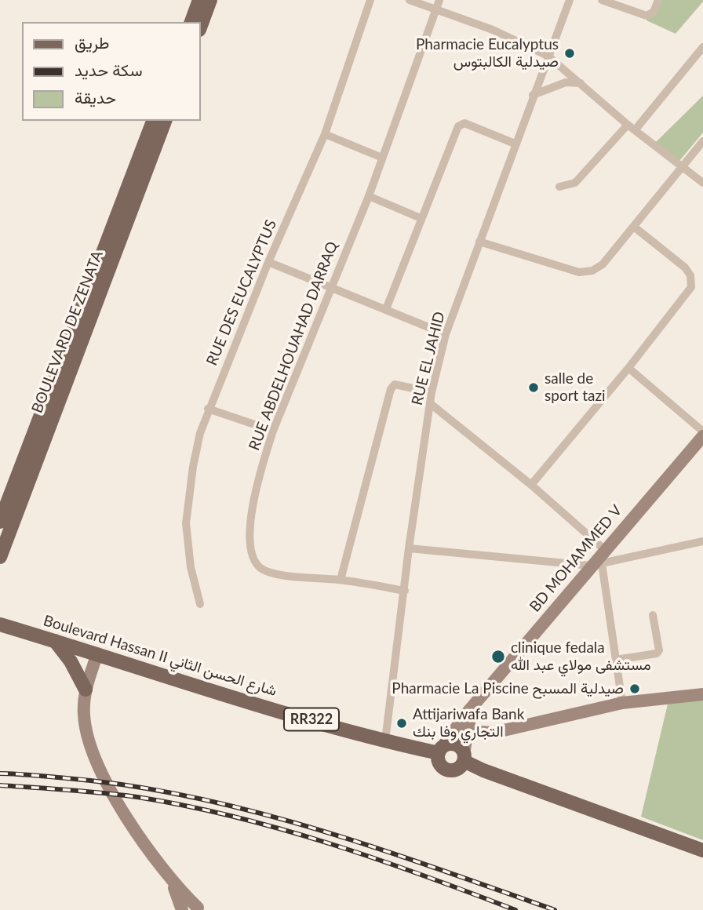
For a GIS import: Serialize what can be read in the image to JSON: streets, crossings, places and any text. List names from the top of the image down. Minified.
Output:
{"streets":{"main road":["BOULEVARD DE ZENATA","Boulevard Hassan II شارع الحسن الثاني","RR322"],"street":["RUE DES EUCALYPTUS","RUE ABDELHOUAHAD DARRAQ","RUE EL JAHID","BD MOHAMMED V"]},"crossings":[["RUE ABDELHOUAHAD DARRAQ","RUE EL JAHID"],["RUE EL JAHID","Boulevard Hassan II شارع الحسن الثاني"],["BD MOHAMMED V","Boulevard Hassan II شارع الحسن الثاني"],["BD MOHAMMED V","RR322"],["Boulevard Hassan II شارع الحسن الثاني","RR322"]],"places":["Pharmacie Eucalyptus صيدلية الكالبتوس","salle de sport tazi","clinique fedala مستشفى مولاي عبد الله","Pharmacie La Piscine صيدلية المسبح","Attijariwafa Bank التجاري وفا بنك"],"legend":["طريق","سكة حديد","حديقة"]}
